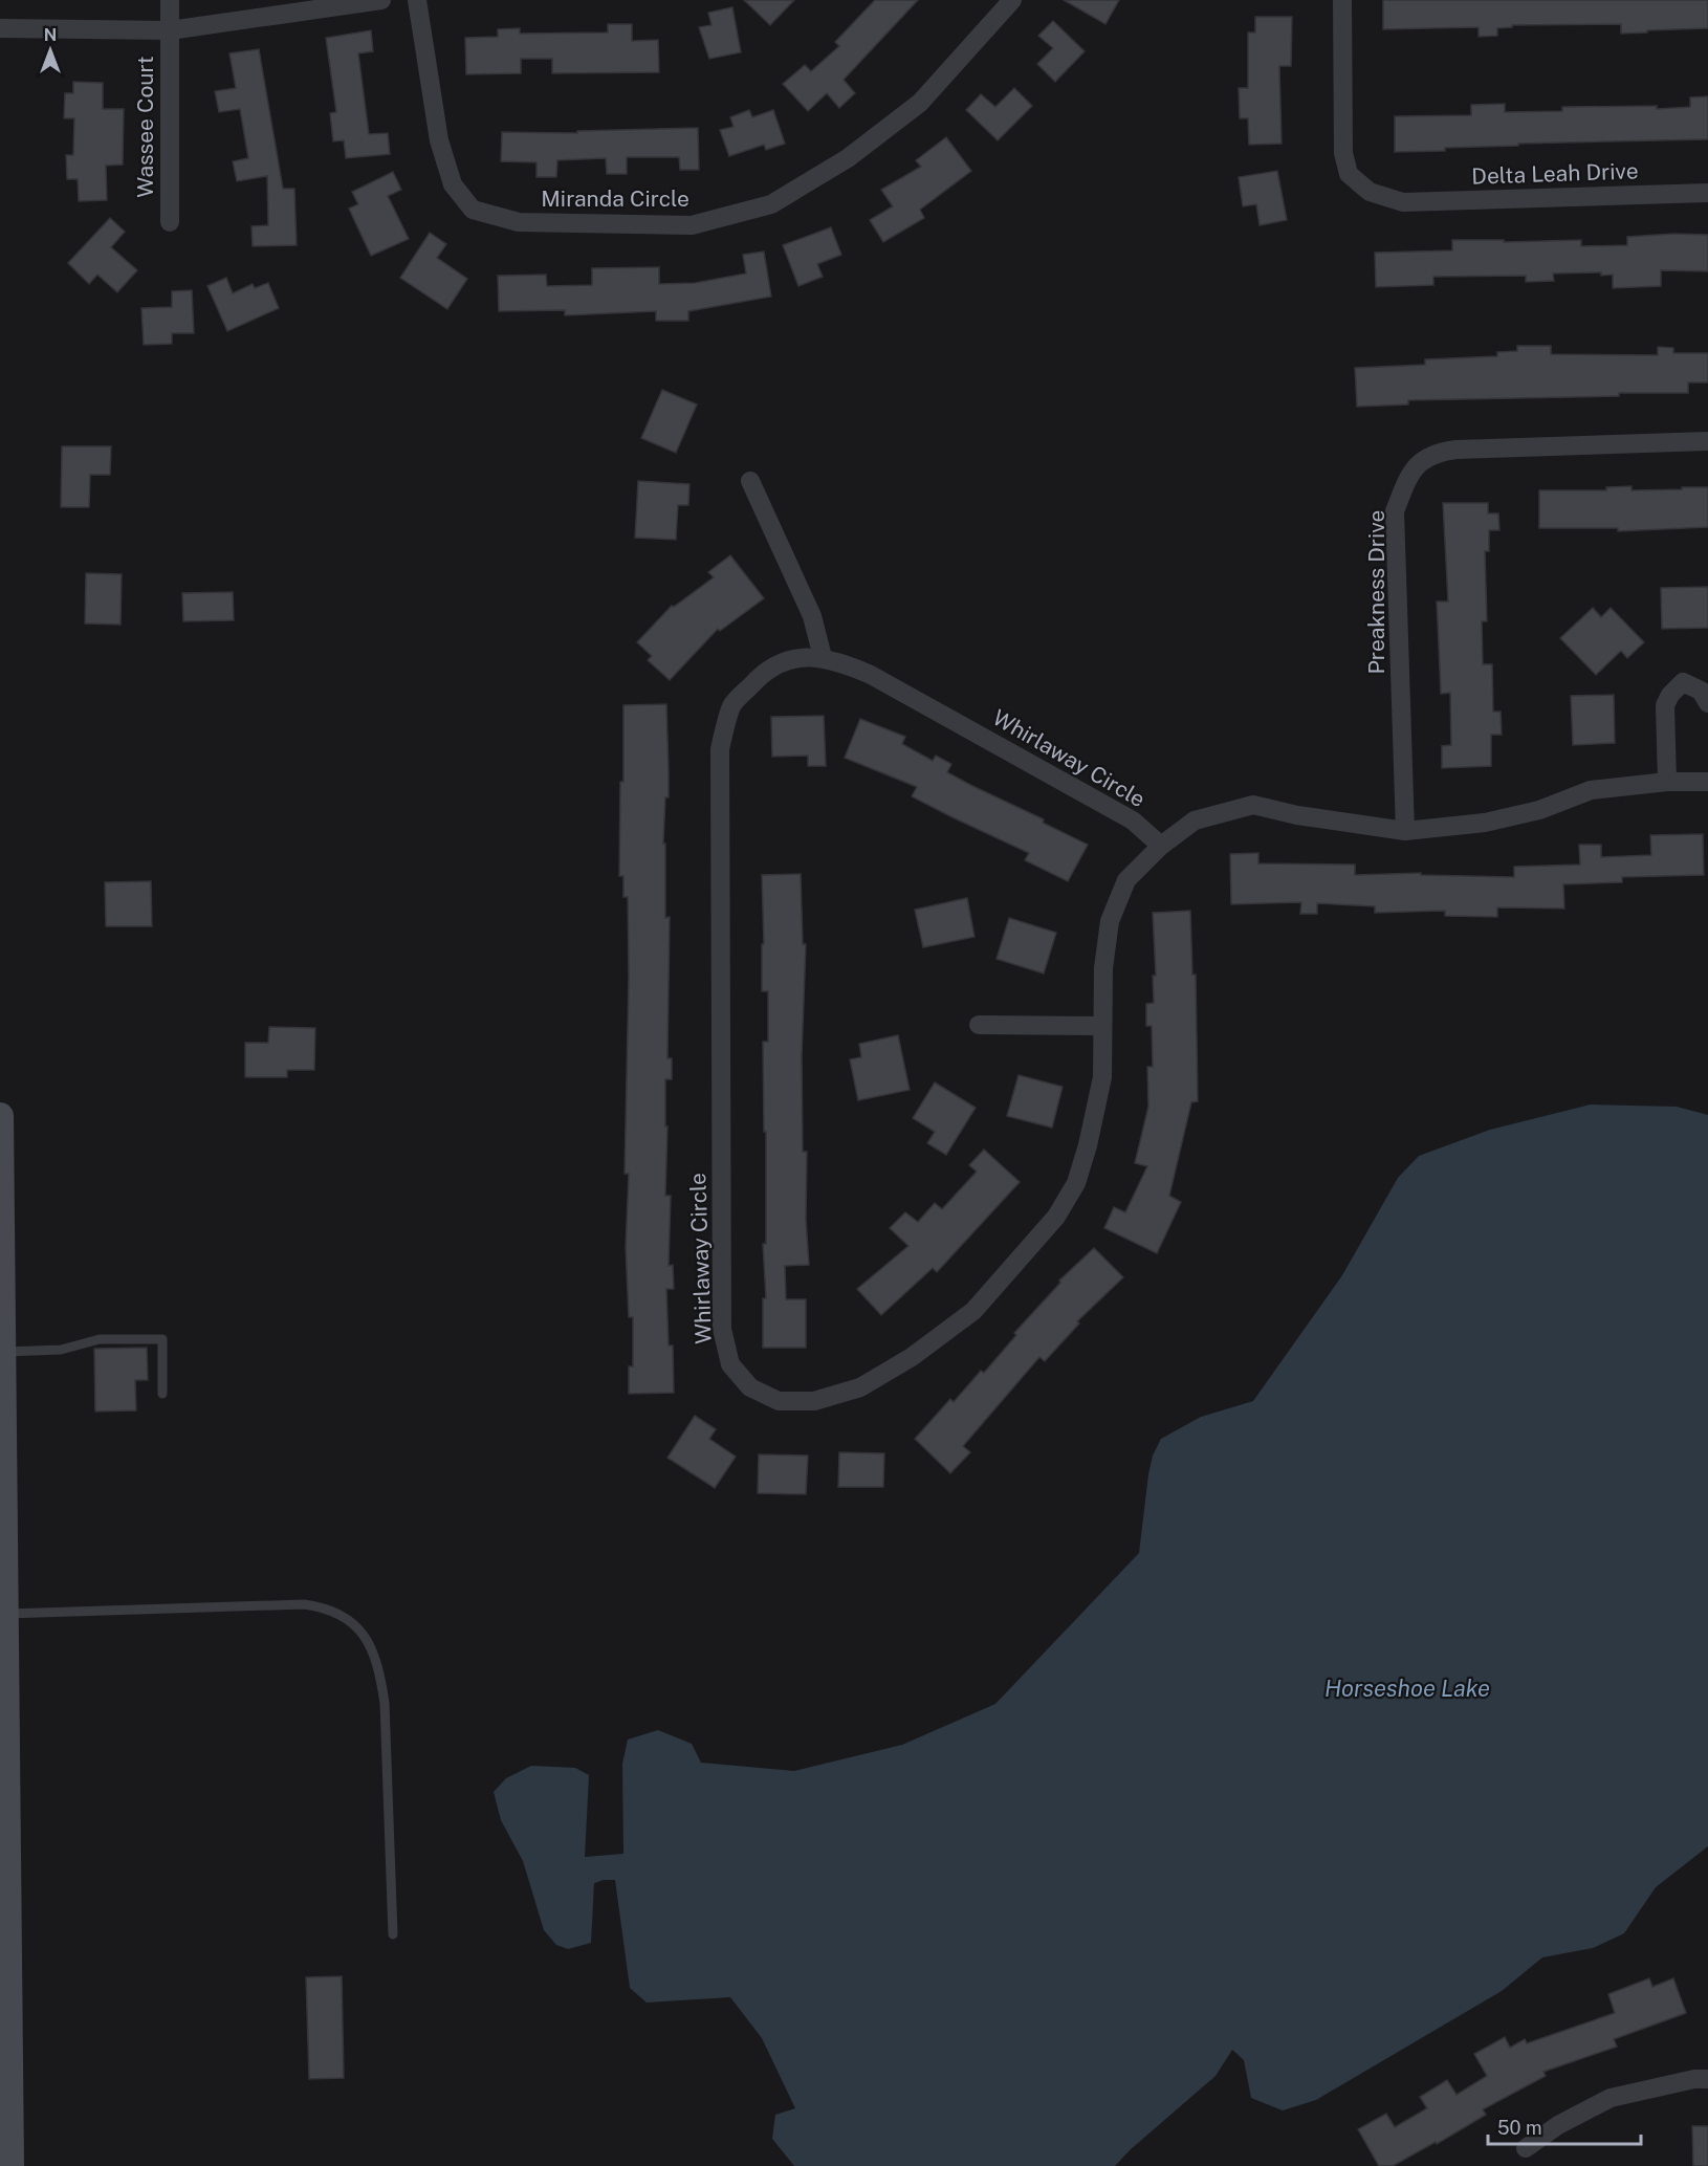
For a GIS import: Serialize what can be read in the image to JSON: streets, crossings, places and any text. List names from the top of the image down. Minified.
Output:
{"streets":{"street":["Wassee Court","Delta Leah Drive","Miranda Circle","Preakness Drive","Whirlaway Circle"]},"water":["Horseshoe Lake"],"scale_bar":"50 m","north":"top"}
